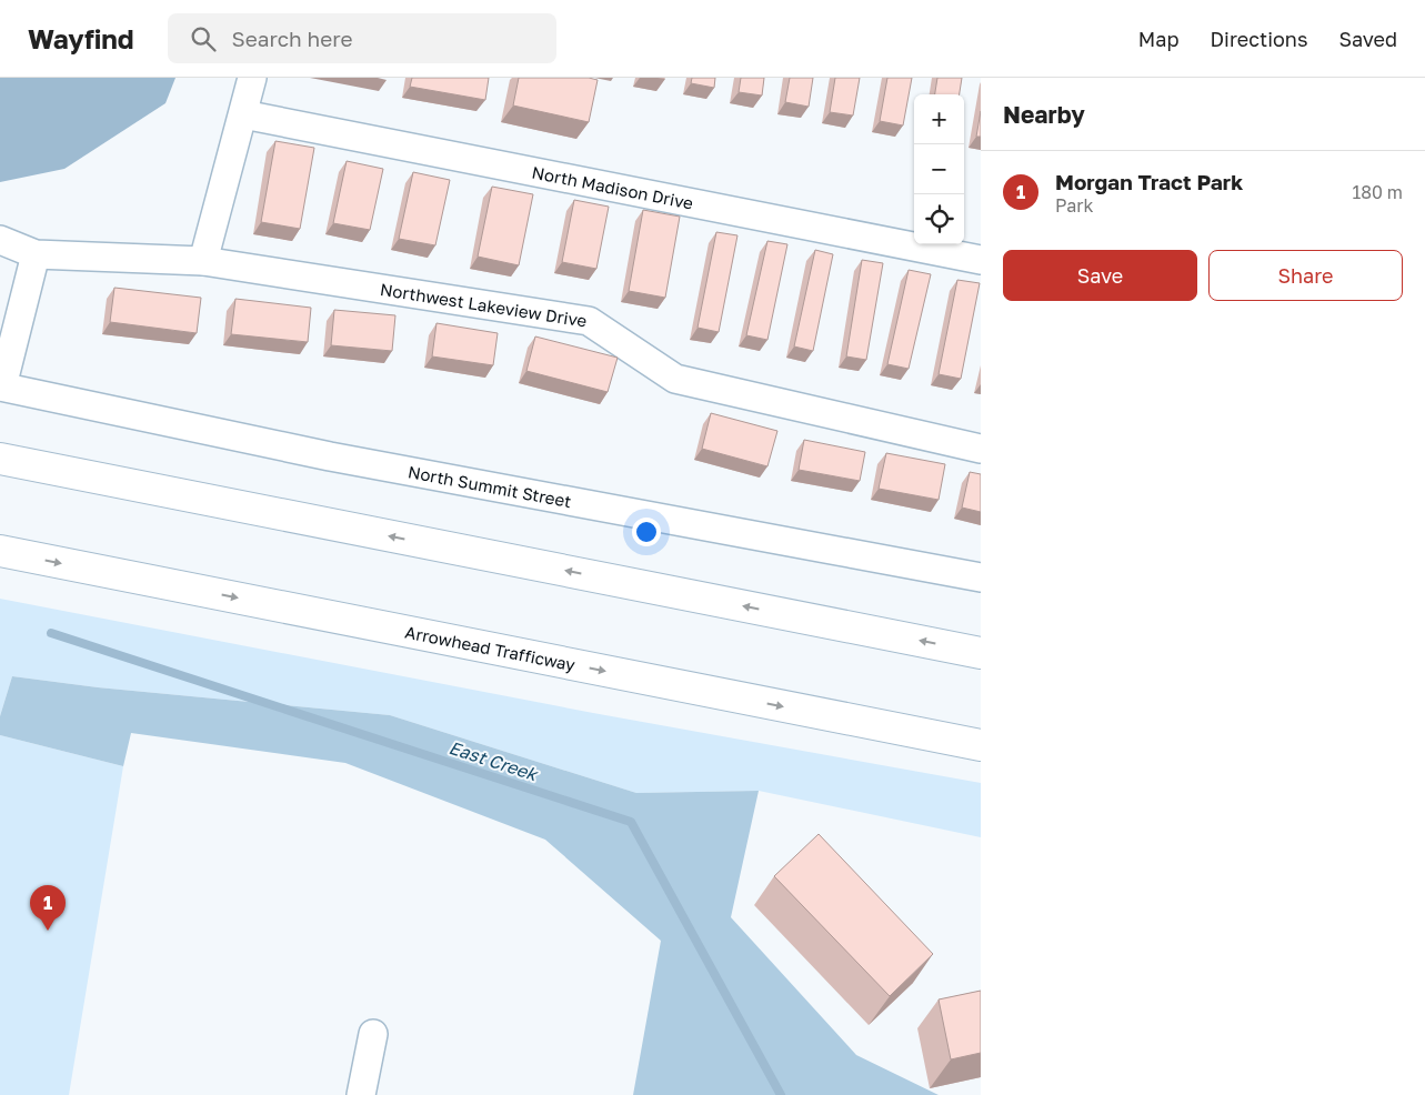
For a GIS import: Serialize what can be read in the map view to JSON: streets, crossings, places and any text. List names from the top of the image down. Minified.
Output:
{"streets":{"highway":["Arrowhead Trafficway"],"street":["North Madison Drive","Northwest Lakeview Drive","North Summit Street"]},"water":["East Creek"],"page":{"header":"Wayfind","search":"Search here","nav":["Map","Directions","Saved"],"heading":"Nearby","map_buttons":["+","−"],"list":[{"mark":"1","name":"Morgan Tract Park","note":"Park","value":"180 m"}],"buttons":["Save","Share"],"pins":"1"}}
